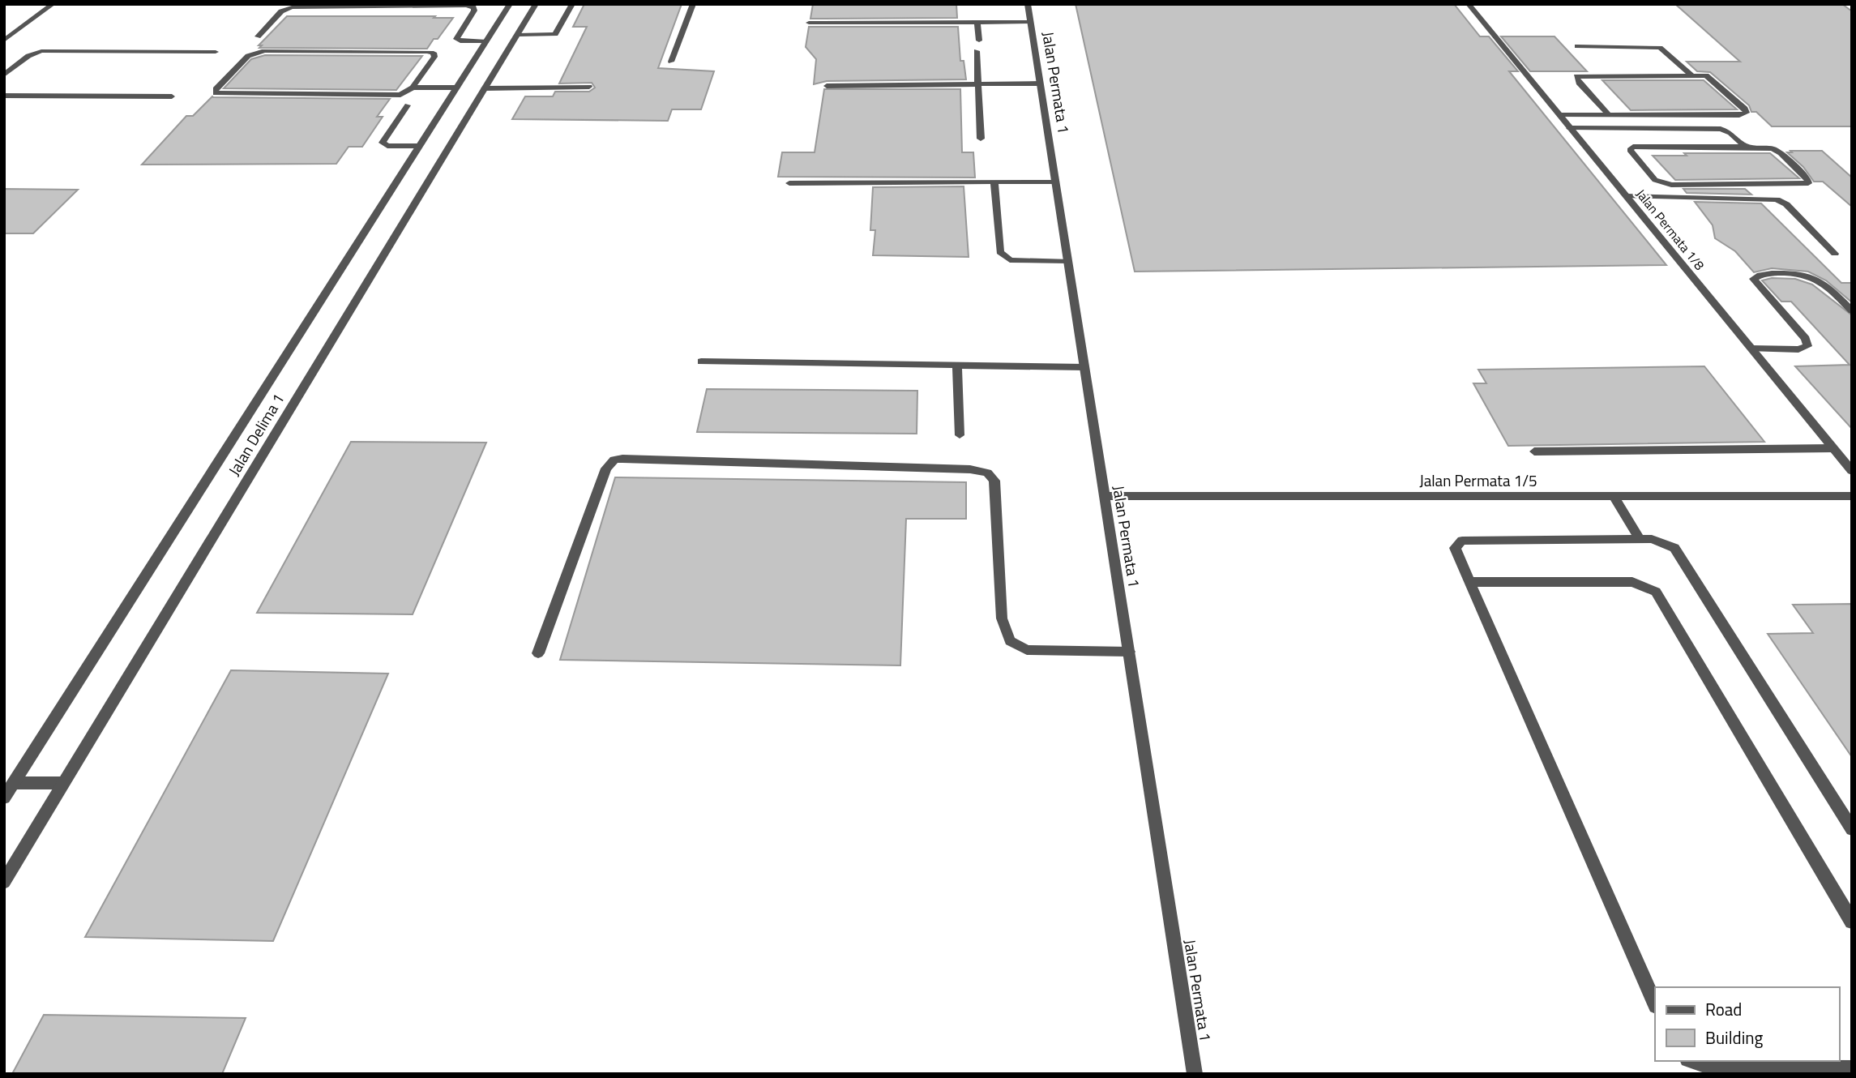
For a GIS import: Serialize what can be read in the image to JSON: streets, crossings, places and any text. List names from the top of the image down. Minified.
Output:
{"streets":{"street":["Jalan Permata 1","Jalan Permata 1/8","Jalan Delima 1","Jalan Permata 1/5"]},"crossings":[["Jalan Permata 1","Jalan Permata 1/5"]],"legend":["Road","Building"]}
